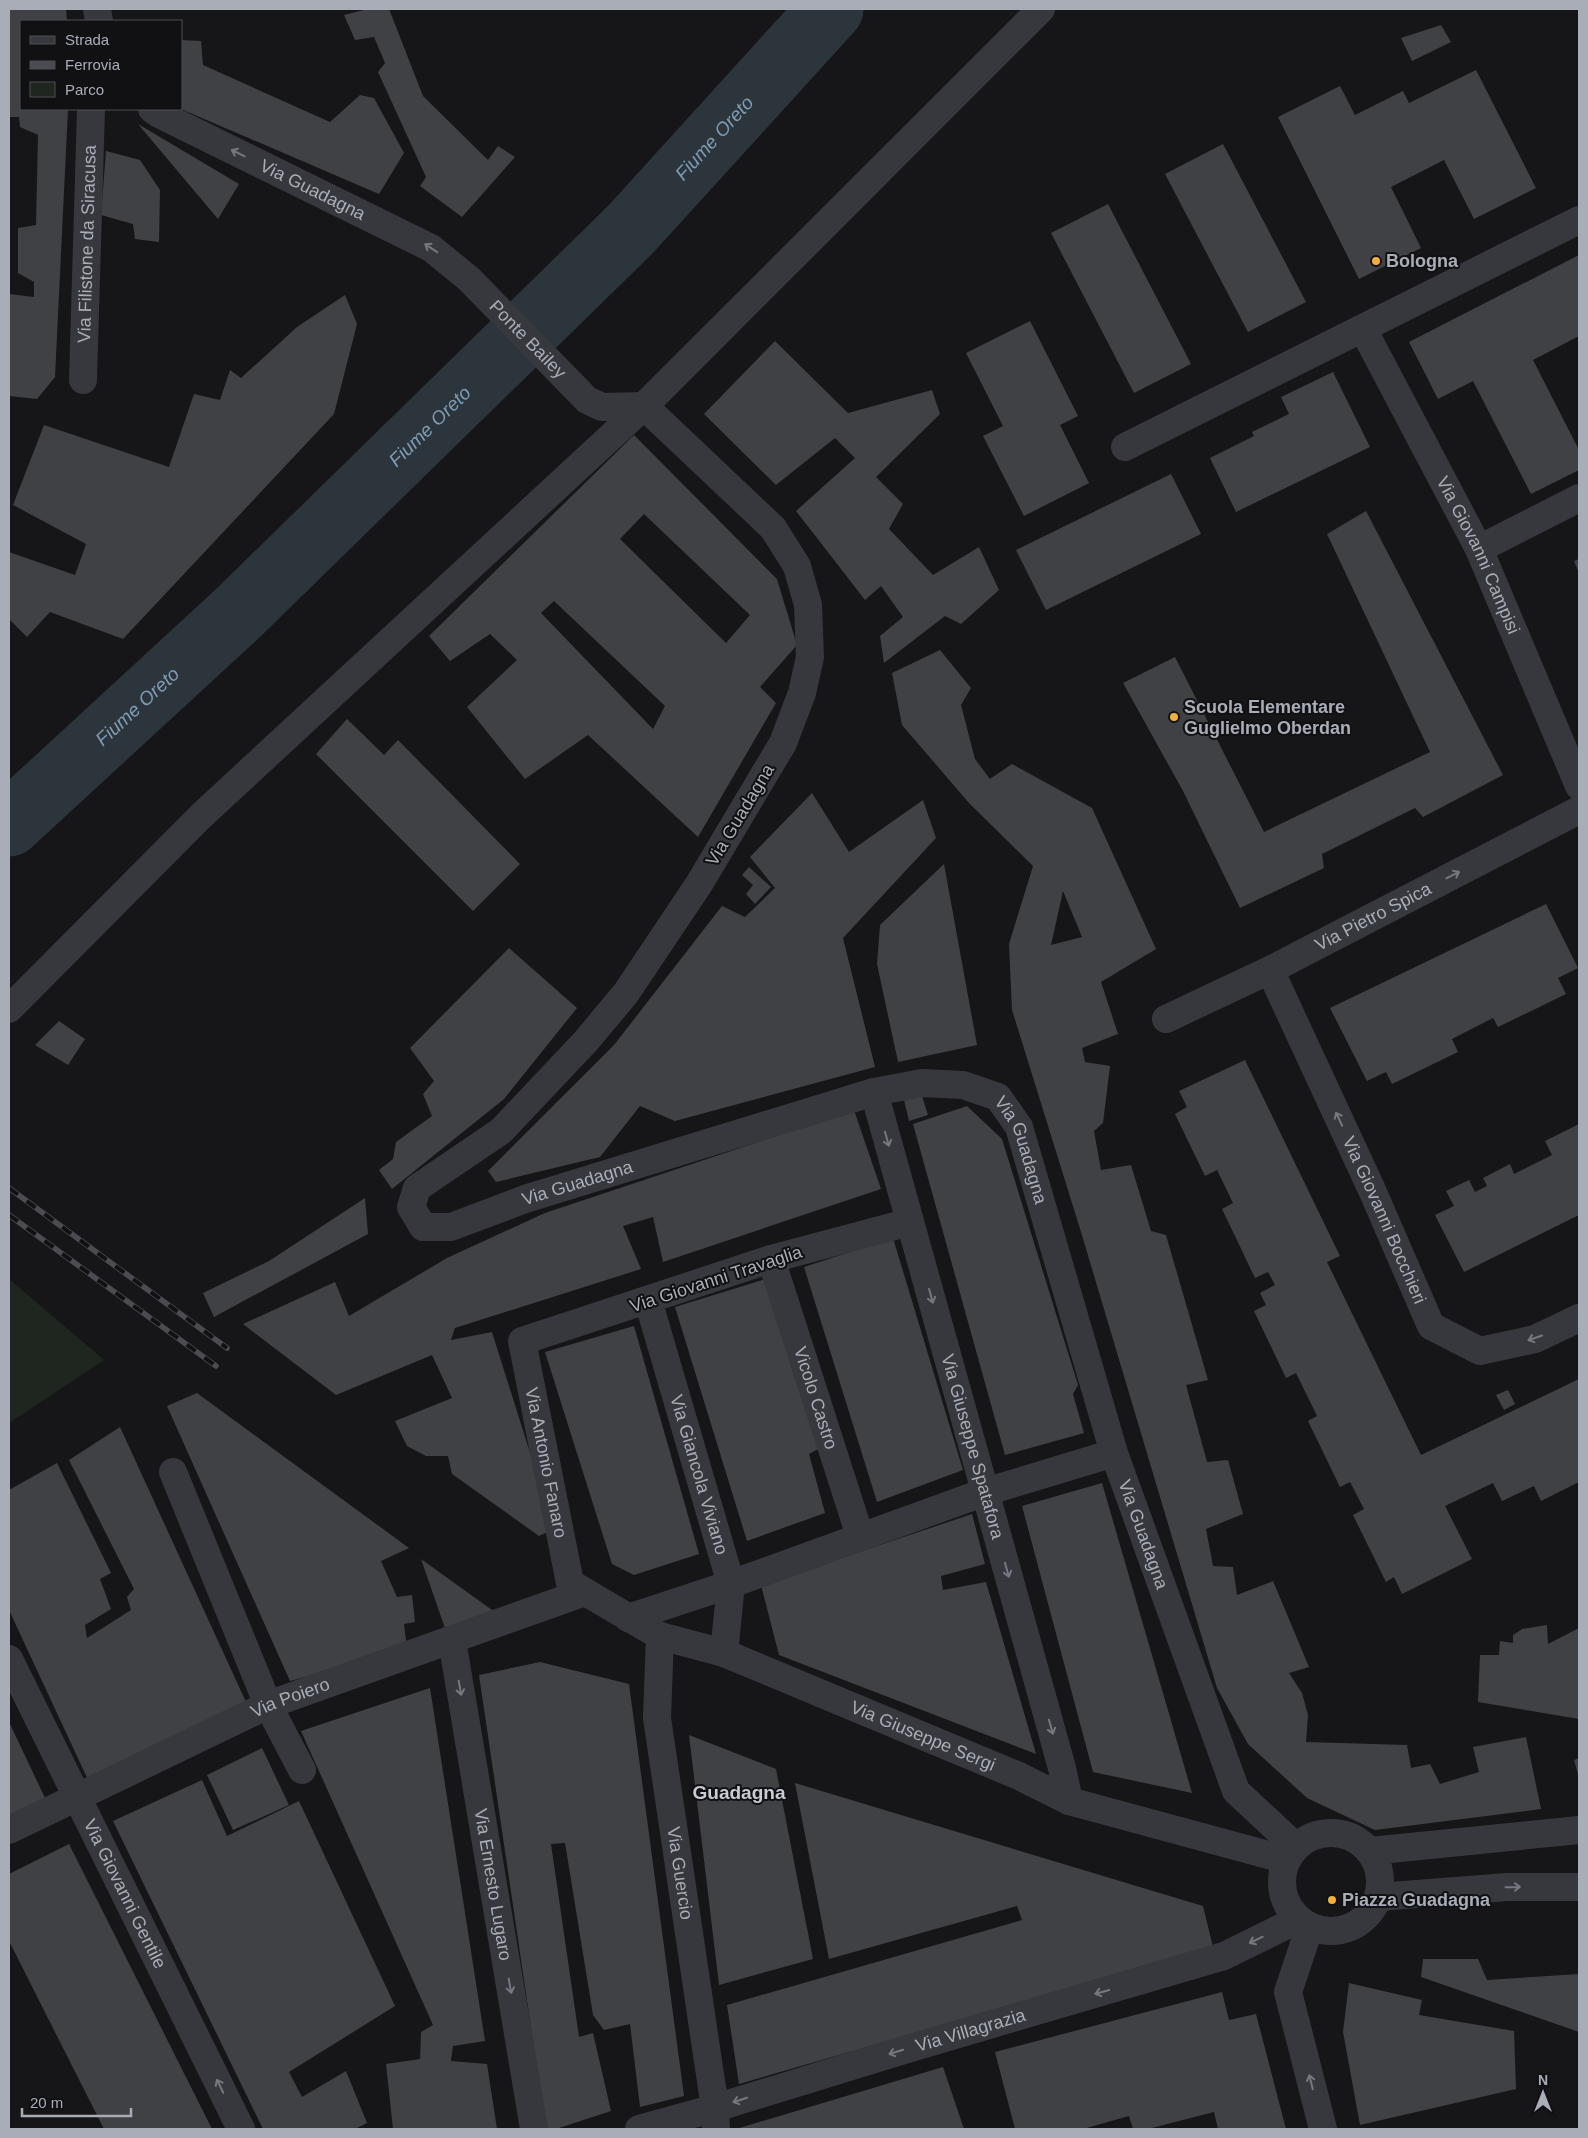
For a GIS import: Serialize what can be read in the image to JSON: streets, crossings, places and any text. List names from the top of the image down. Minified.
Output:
{"streets":{"street":["Via Guadagna","Via Filistone da Siracusa","Ponte Bailey","Via Giovanni Campisi","Via Pietro Spica","Via Giovanni Bocchieri","Via Giovanni Travaglia","Vicolo Castro","Via Giuseppe Spatafora","Via Antonio Fanaro","Via Giancola Viviano","Via Poiero","Via Giuseppe Sergi","Via Guercio","Via Ernesto Lugaro","Via Giovanni Gentile","Via Villagrazia"]},"crossings":[["Via Guadagna","Ponte Bailey"],["Via Guadagna","Via Giuseppe Spatafora"],["Via Guadagna","Via Giuseppe Sergi"],["Via Guadagna","Via Villagrazia"],["Via Pietro Spica","Via Giovanni Bocchieri"],["Via Giovanni Travaglia","Vicolo Castro"],["Via Giovanni Travaglia","Via Giuseppe Spatafora"],["Via Giovanni Travaglia","Via Antonio Fanaro"],["Via Giovanni Travaglia","Via Giancola Viviano"],["Via Giuseppe Spatafora","Via Giuseppe Sergi"],["Via Antonio Fanaro","Via Poiero"],["Via Antonio Fanaro","Via Giuseppe Sergi"],["Via Giancola Viviano","Via Giuseppe Sergi"],["Via Poiero","Via Giuseppe Sergi"],["Via Poiero","Via Ernesto Lugaro"],["Via Poiero","Via Giovanni Gentile"],["Via Giuseppe Sergi","Via Guercio"],["Via Giuseppe Sergi","Via Villagrazia"],["Via Guercio","Via Villagrazia"]],"one_way":["Via Pietro Spica","Via Giovanni Bocchieri","Via Giuseppe Spatafora","Via Ernesto Lugaro","Via Giovanni Gentile","Via Villagrazia"],"districts":["Guadagna"],"water":["Fiume Oreto"],"places":["Bologna","Scuola Elementare Guglielmo Oberdan","Piazza Guadagna"],"legend":["Strada","Ferrovia","Parco"],"scale_bar":"20 m","north":"top"}
